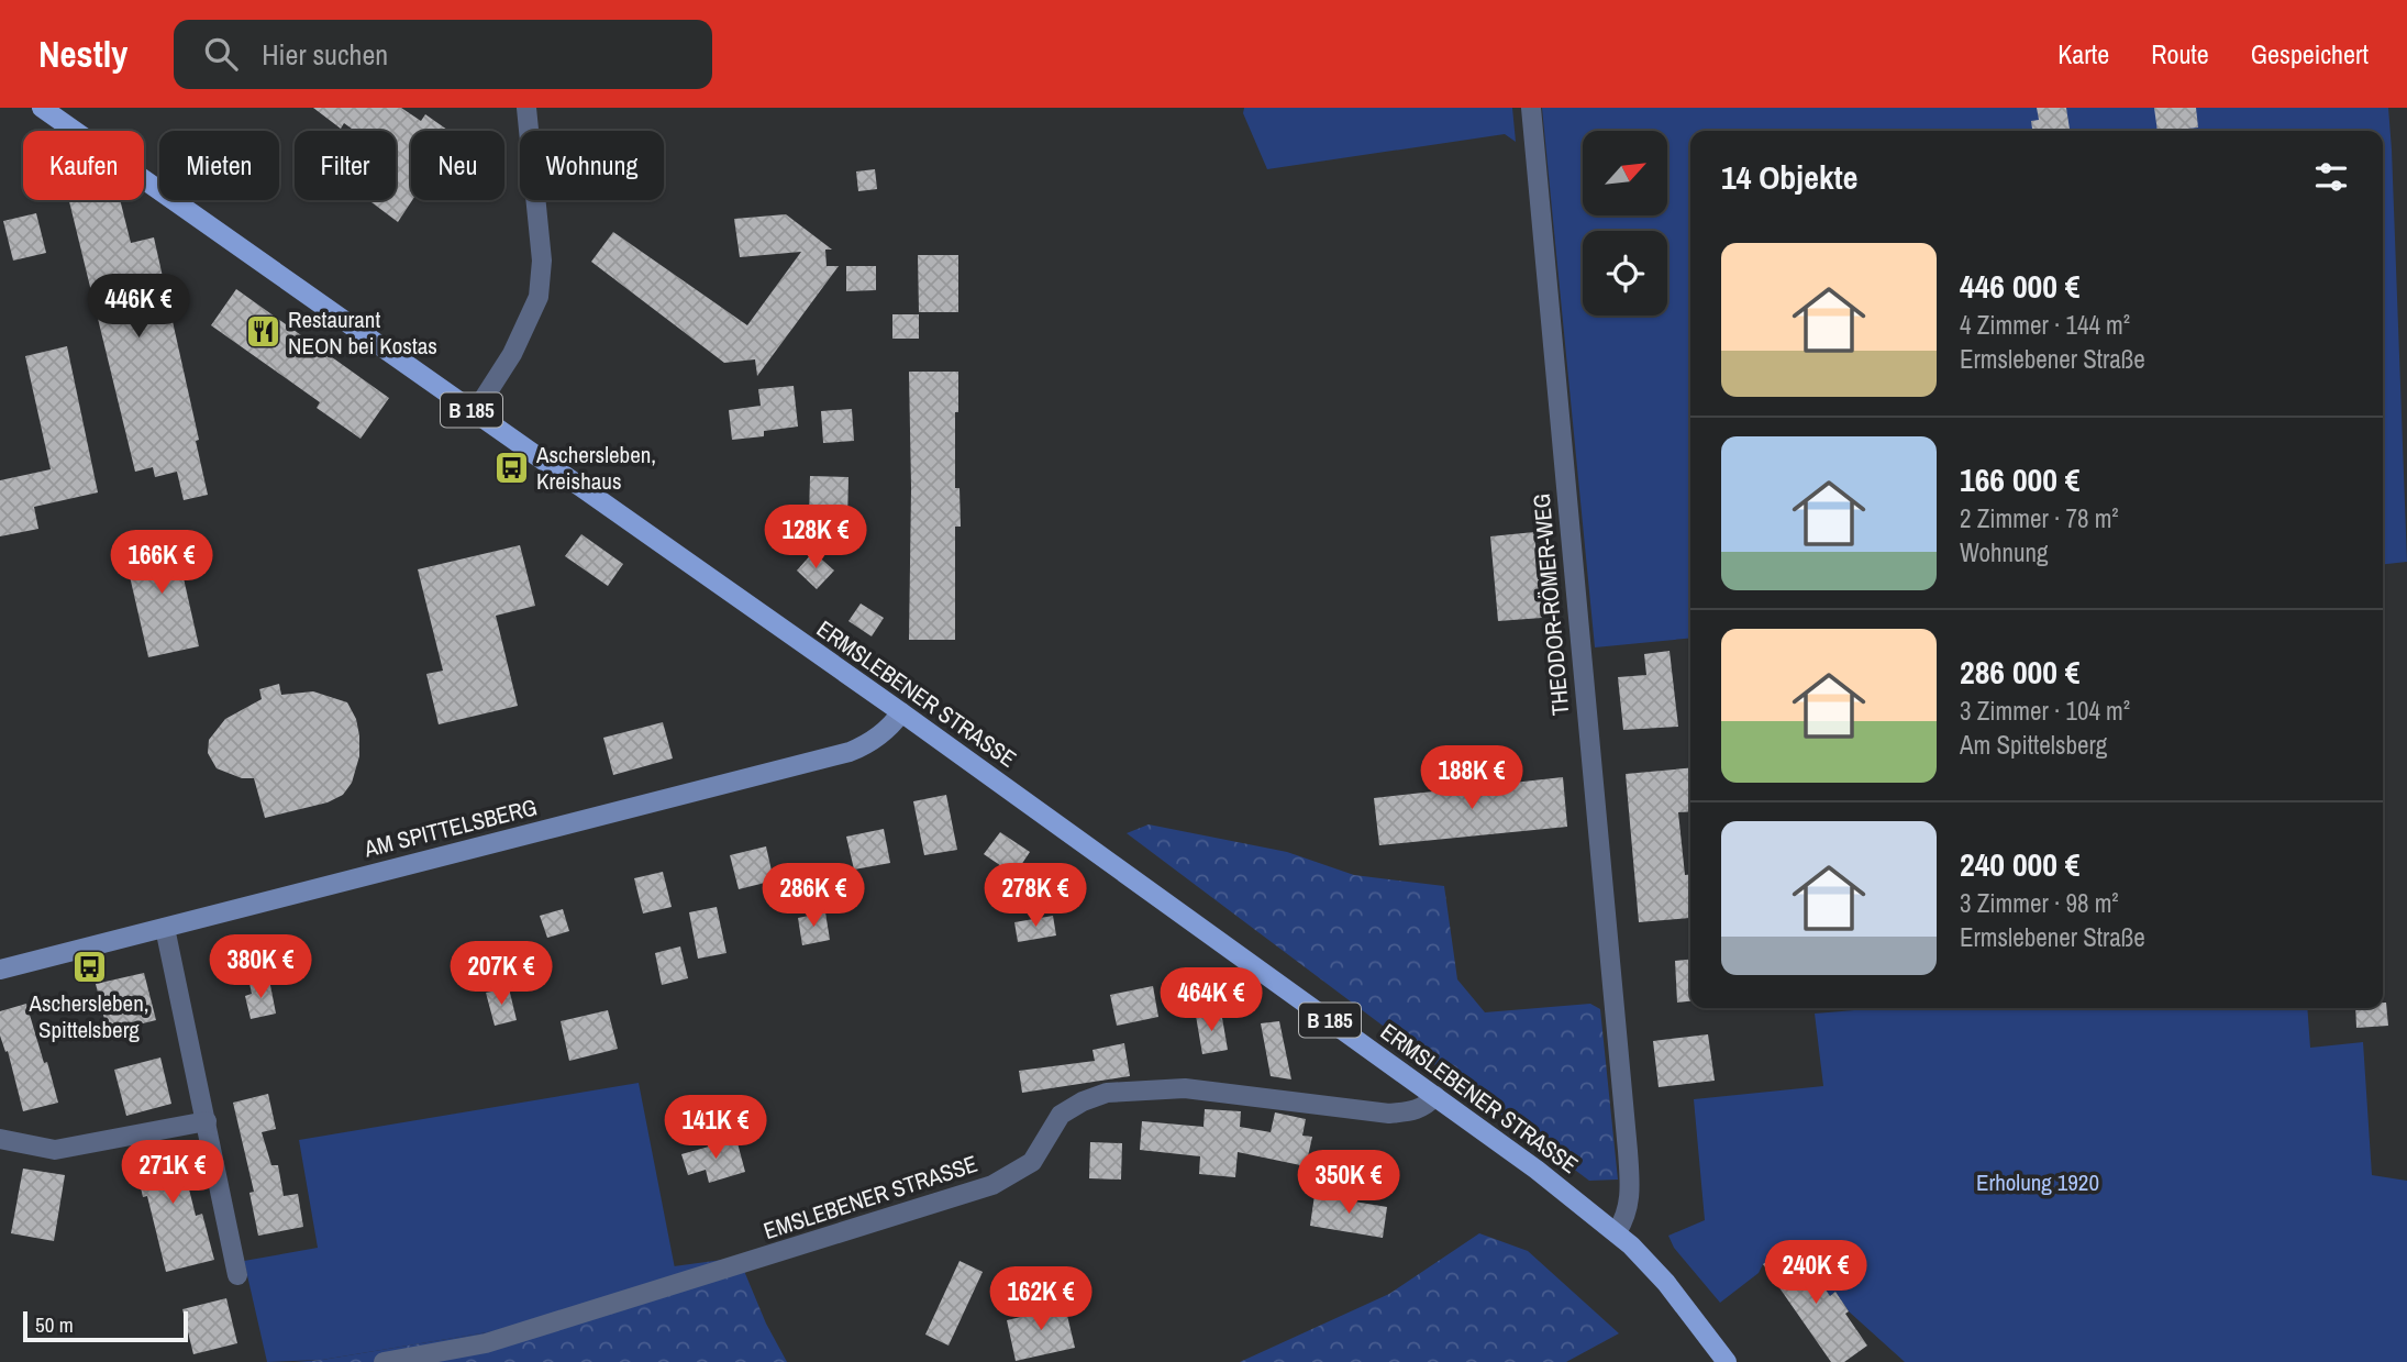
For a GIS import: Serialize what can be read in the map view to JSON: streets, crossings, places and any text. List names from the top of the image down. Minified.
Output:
{"streets":{"main road":["B 185","ERMSLEBENER STRASSE","AM SPITTELSBERG"],"street":["THEODOR-RÖMER-WEG","EMSLEBENER STRASSE"]},"crossings":[["THEODOR-RÖMER-WEG","ERMSLEBENER STRASSE"],["ERMSLEBENER STRASSE","AM SPITTELSBERG"],["ERMSLEBENER STRASSE","EMSLEBENER STRASSE"]],"parks":["Erholung 1920"],"places":{"restaurant":["Restaurant NEON bei Kostas"],"bus stop":["Aschersleben, Kreishaus","Aschersleben, Spittelsberg"]},"scale_bar":"50 m","north":"top right","page":{"header":"Nestly","search":"Hier suchen","nav":["Karte","Route","Gespeichert"],"chip":["Kaufen","Mieten","Filter","Neu","Wohnung"],"heading":"14 Objekte","list":[{"name":"446 000 €","note":"4 Zimmer · 144 m² · Ermslebener Straße"},{"name":"166 000 €","note":"2 Zimmer · 78 m² · Wohnung"},{"name":"286 000 €","note":"3 Zimmer · 104 m² · Am Spittelsberg"},{"name":"240 000 €","note":"3 Zimmer · 98 m² · Ermslebener Straße"}],"price":["446K €","128K €","166K €","188K €","286K €","278K €","380K €","207K €","464K €","141K €","271K €","350K €","240K €","162K €"],"scale":"50 m"}}
